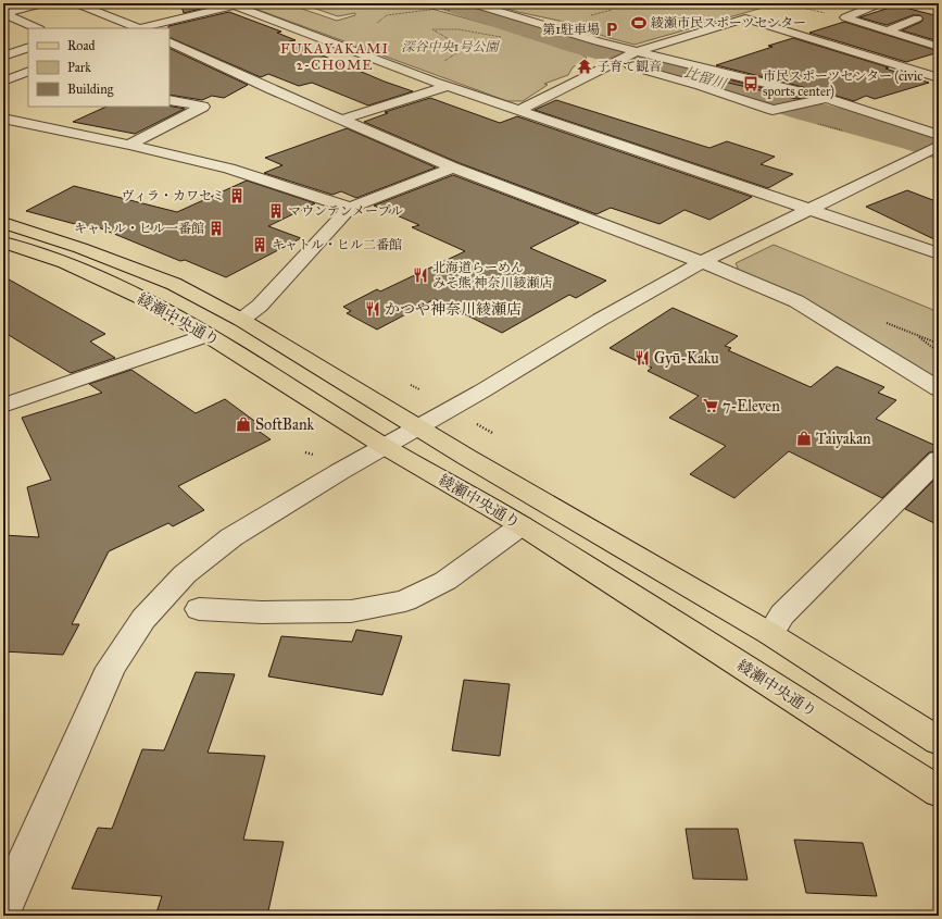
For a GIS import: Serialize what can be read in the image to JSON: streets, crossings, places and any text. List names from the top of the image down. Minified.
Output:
{"streets":{"main road":["綾瀬中央通り"]},"districts":["FUKAYAKAMI 2-CHOME"],"water":["比留川"],"parks":["深谷中央1号公園"],"places":{"sports":["綾瀬市民スポーツセンター"],"parking":["第1駐車場"],"temple":["子育て観音"],"bus stop":["市民スポーツセンター (civic sports center)"],"building":["ヴィラ・カワセミ","マウンテンメープル","キャトル・ヒル一番館","キャトル・ヒル二番館"],"restaurant":["北海道らーめん みそ熊 神奈川綾瀬店","かつや神奈川綾瀬店","Gyū-Kaku"],"supermarket":["7-Eleven"],"shop":["SoftBank","Taiyakan"]},"legend":["Road","Park","Building"]}
